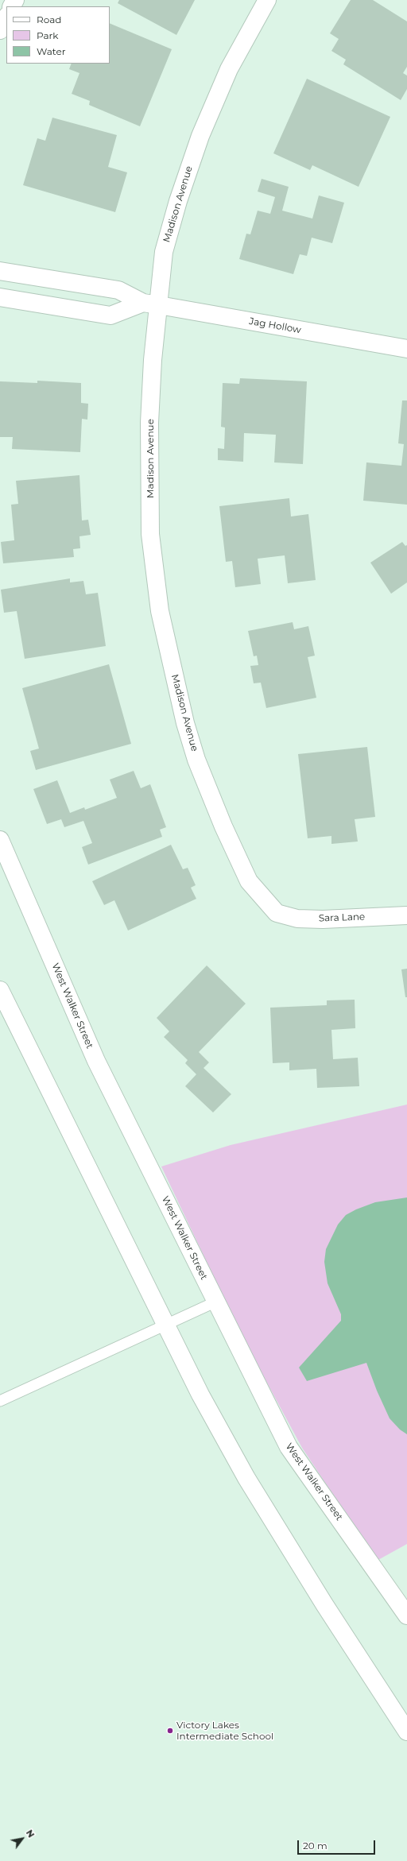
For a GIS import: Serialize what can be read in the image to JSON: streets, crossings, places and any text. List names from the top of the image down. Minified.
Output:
{"streets":{"street":["Madison Avenue","Jag Hollow","Sara Lane","West Walker Street"]},"crossings":[["Madison Avenue","Jag Hollow"],["Madison Avenue","Sara Lane"]],"places":["Victory Lakes Intermediate School"],"legend":["Road","Park","Water"],"scale_bar":"20 m","north":"top right"}
